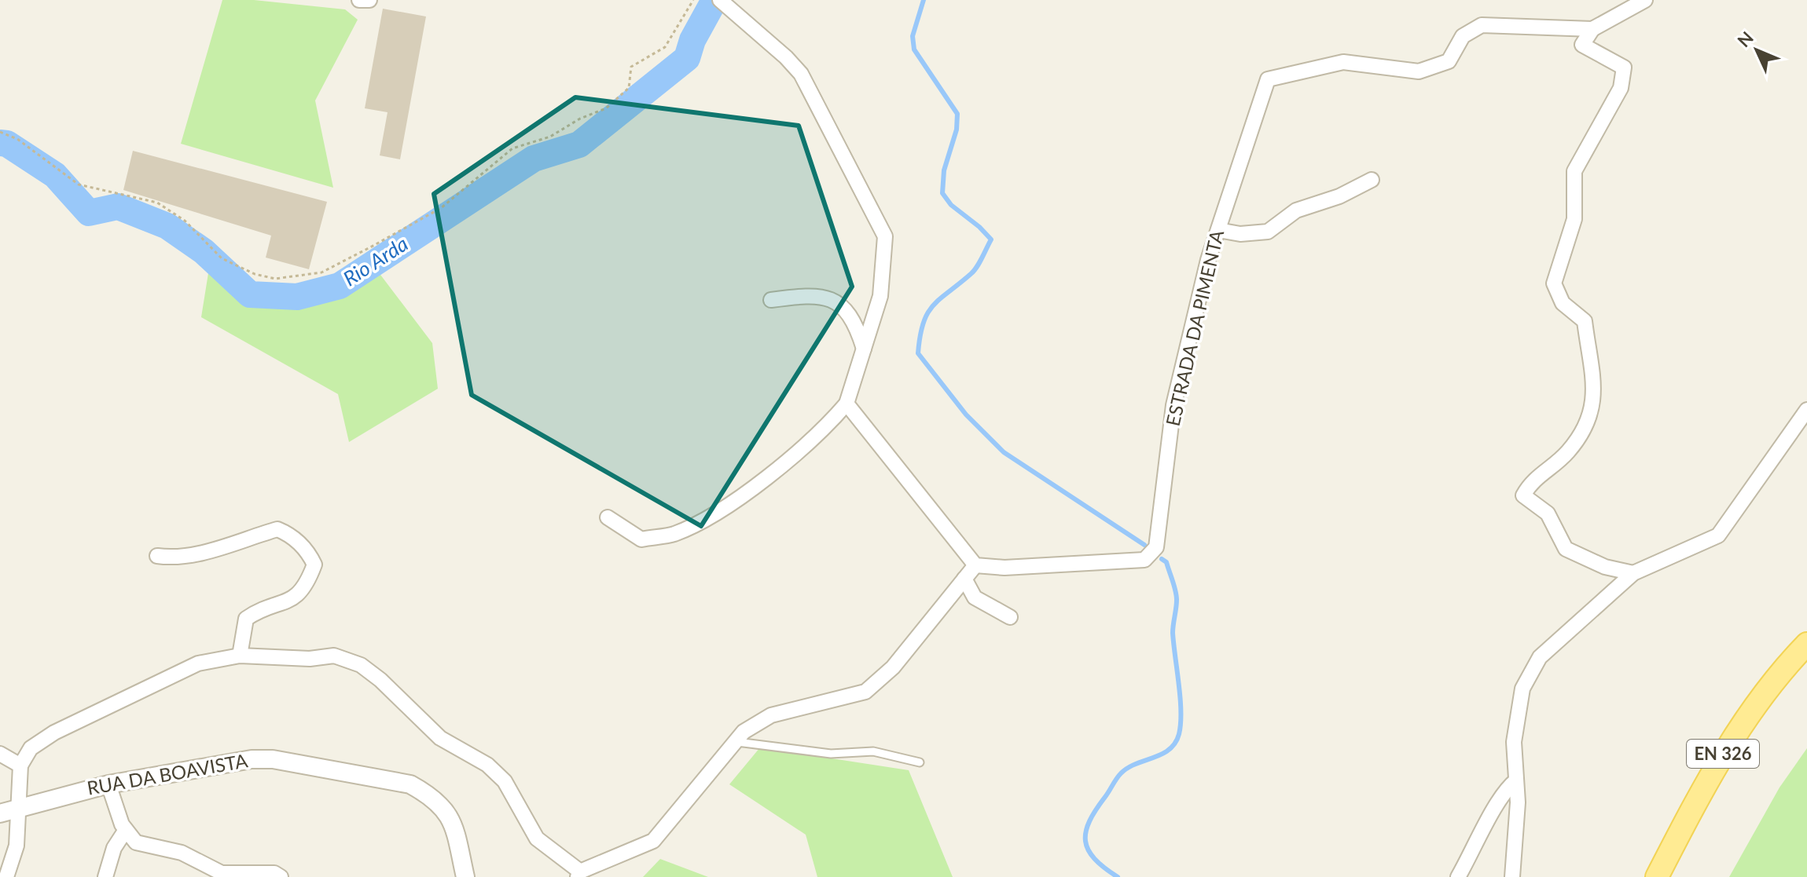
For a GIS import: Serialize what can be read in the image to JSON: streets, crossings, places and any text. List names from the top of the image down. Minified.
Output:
{"streets":{"main road":["EN 326"],"street":["ESTRADA DA PIMENTA","RUA DA BOAVISTA"]},"water":["Rio Arda"],"north":"top left"}
